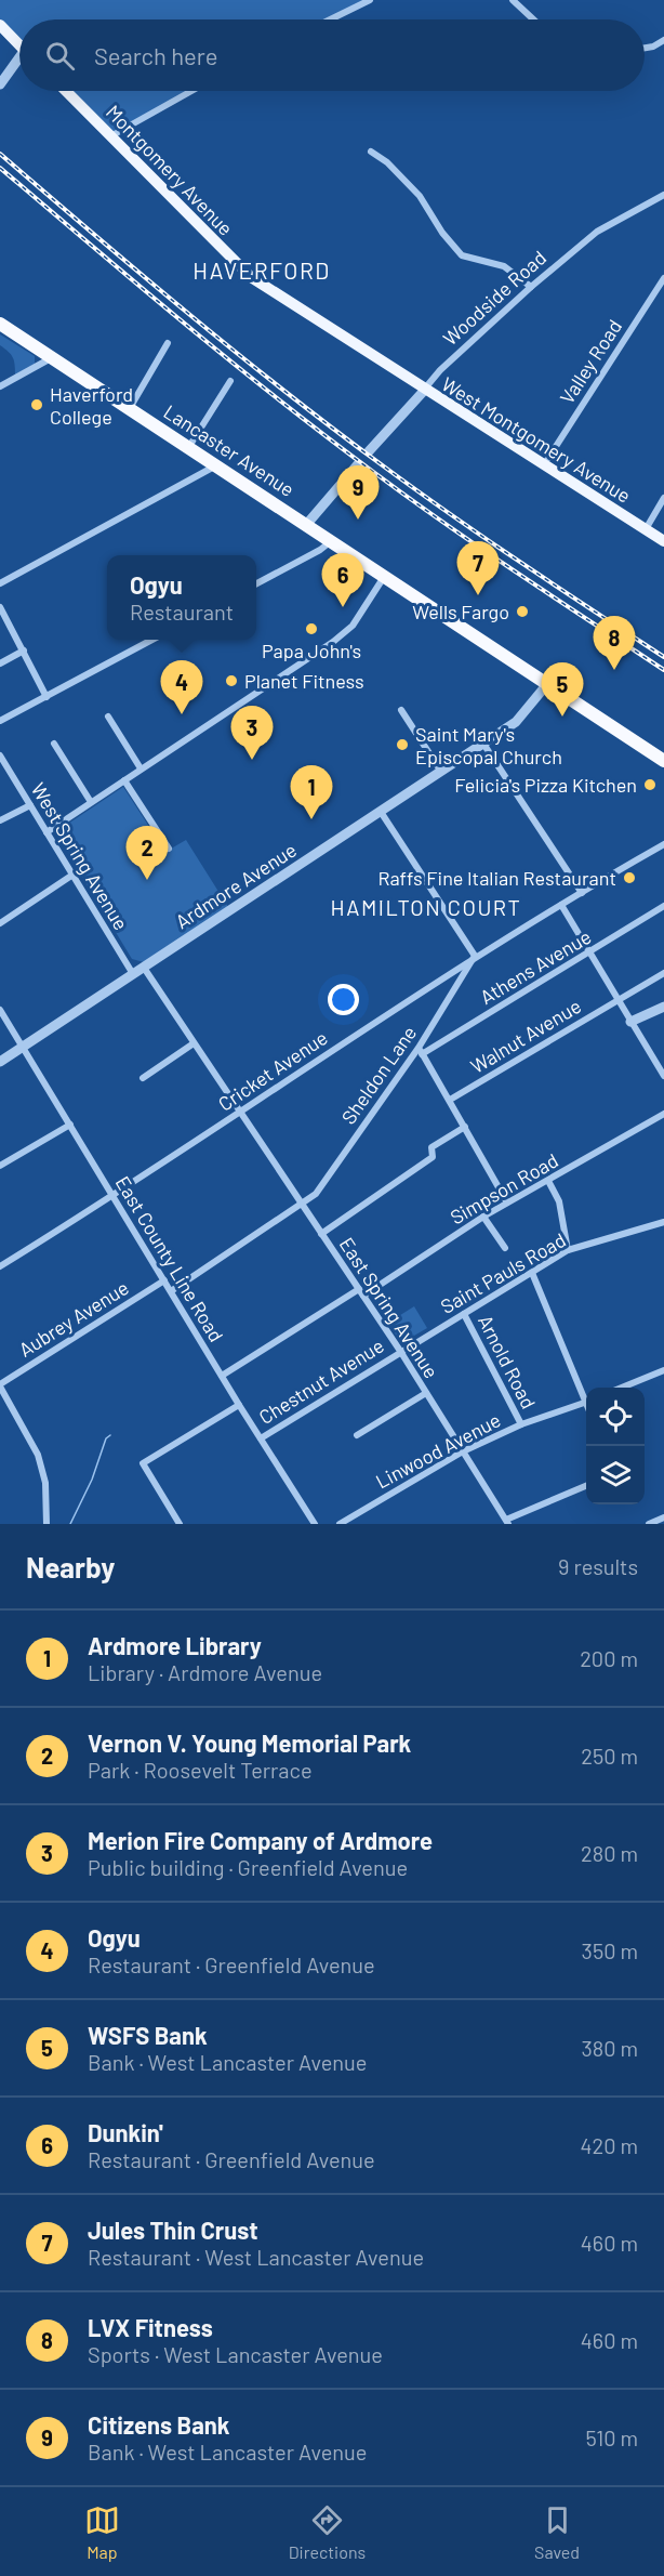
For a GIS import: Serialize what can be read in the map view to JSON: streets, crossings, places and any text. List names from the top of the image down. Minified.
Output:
{"streets":{"highway":["Lancaster Avenue"],"main road":["Montgomery Avenue","West Montgomery Avenue"],"street":["Woodside Road","Valley Road","West Spring Avenue","Ardmore Avenue","Athens Avenue","Walnut Avenue","Cricket Avenue","Sheldon Lane","Simpson Road","East County Line Road","Saint Pauls Road","East Spring Avenue","Aubrey Avenue","Arnold Road","Chestnut Avenue","Linwood Avenue"]},"crossings":[["Montgomery Avenue","Woodside Road"],["Montgomery Avenue","West Montgomery Avenue"],["Woodside Road","West Montgomery Avenue"],["Valley Road","West Montgomery Avenue"],["Lancaster Avenue","Ardmore Avenue"],["West Spring Avenue","Ardmore Avenue"],["Ardmore Avenue","East County Line Road"],["Ardmore Avenue","East Spring Avenue"],["Athens Avenue","Sheldon Lane"],["Cricket Avenue","Sheldon Lane"],["Cricket Avenue","East County Line Road"],["Cricket Avenue","East Spring Avenue"],["Sheldon Lane","East County Line Road"],["Sheldon Lane","East Spring Avenue"],["Simpson Road","East Spring Avenue"],["East County Line Road","Aubrey Avenue"],["East County Line Road","Chestnut Avenue"],["Saint Pauls Road","East Spring Avenue"],["Saint Pauls Road","Arnold Road"],["Saint Pauls Road","Chestnut Avenue"],["East Spring Avenue","Chestnut Avenue"],["East Spring Avenue","Linwood Avenue"],["Arnold Road","Linwood Avenue"]],"districts":["HAVERFORD","HAMILTON COURT"],"places":["Haverford College","Wells Fargo","Papa John's","Planet Fitness","Saint Mary's Episcopal Church","Felicia's Pizza Kitchen","Raffs Fine Italian Restaurant"],"page":{"search":"Search here","pins":["9","7","6","8","4","5","3","1","2"],"popup":["Ogyu","Restaurant"],"heading":["Nearby","9 results"],"list":[{"mark":"1","name":"Ardmore Library","note":"Library · Ardmore Avenue","value":"200 m"},{"mark":"2","name":"Vernon V. Young Memorial Park","note":"Park · Roosevelt Terrace","value":"250 m"},{"mark":"3","name":"Merion Fire Company of Ardmore","note":"Public building · Greenfield Avenue","value":"280 m"},{"mark":"4","name":"Ogyu","note":"Restaurant · Greenfield Avenue","value":"350 m"},{"mark":"5","name":"WSFS Bank","note":"Bank · West Lancaster Avenue","value":"380 m"},{"mark":"6","name":"Dunkin'","note":"Restaurant · Greenfield Avenue","value":"420 m"},{"mark":"7","name":"Jules Thin Crust","note":"Restaurant · West Lancaster Avenue","value":"460 m"},{"mark":"8","name":"LVX Fitness","note":"Sports · West Lancaster Avenue","value":"460 m"},{"mark":"9","name":"Citizens Bank","note":"Bank · West Lancaster Avenue","value":"510 m"}],"nav":["Map","Directions","Saved"]}}
